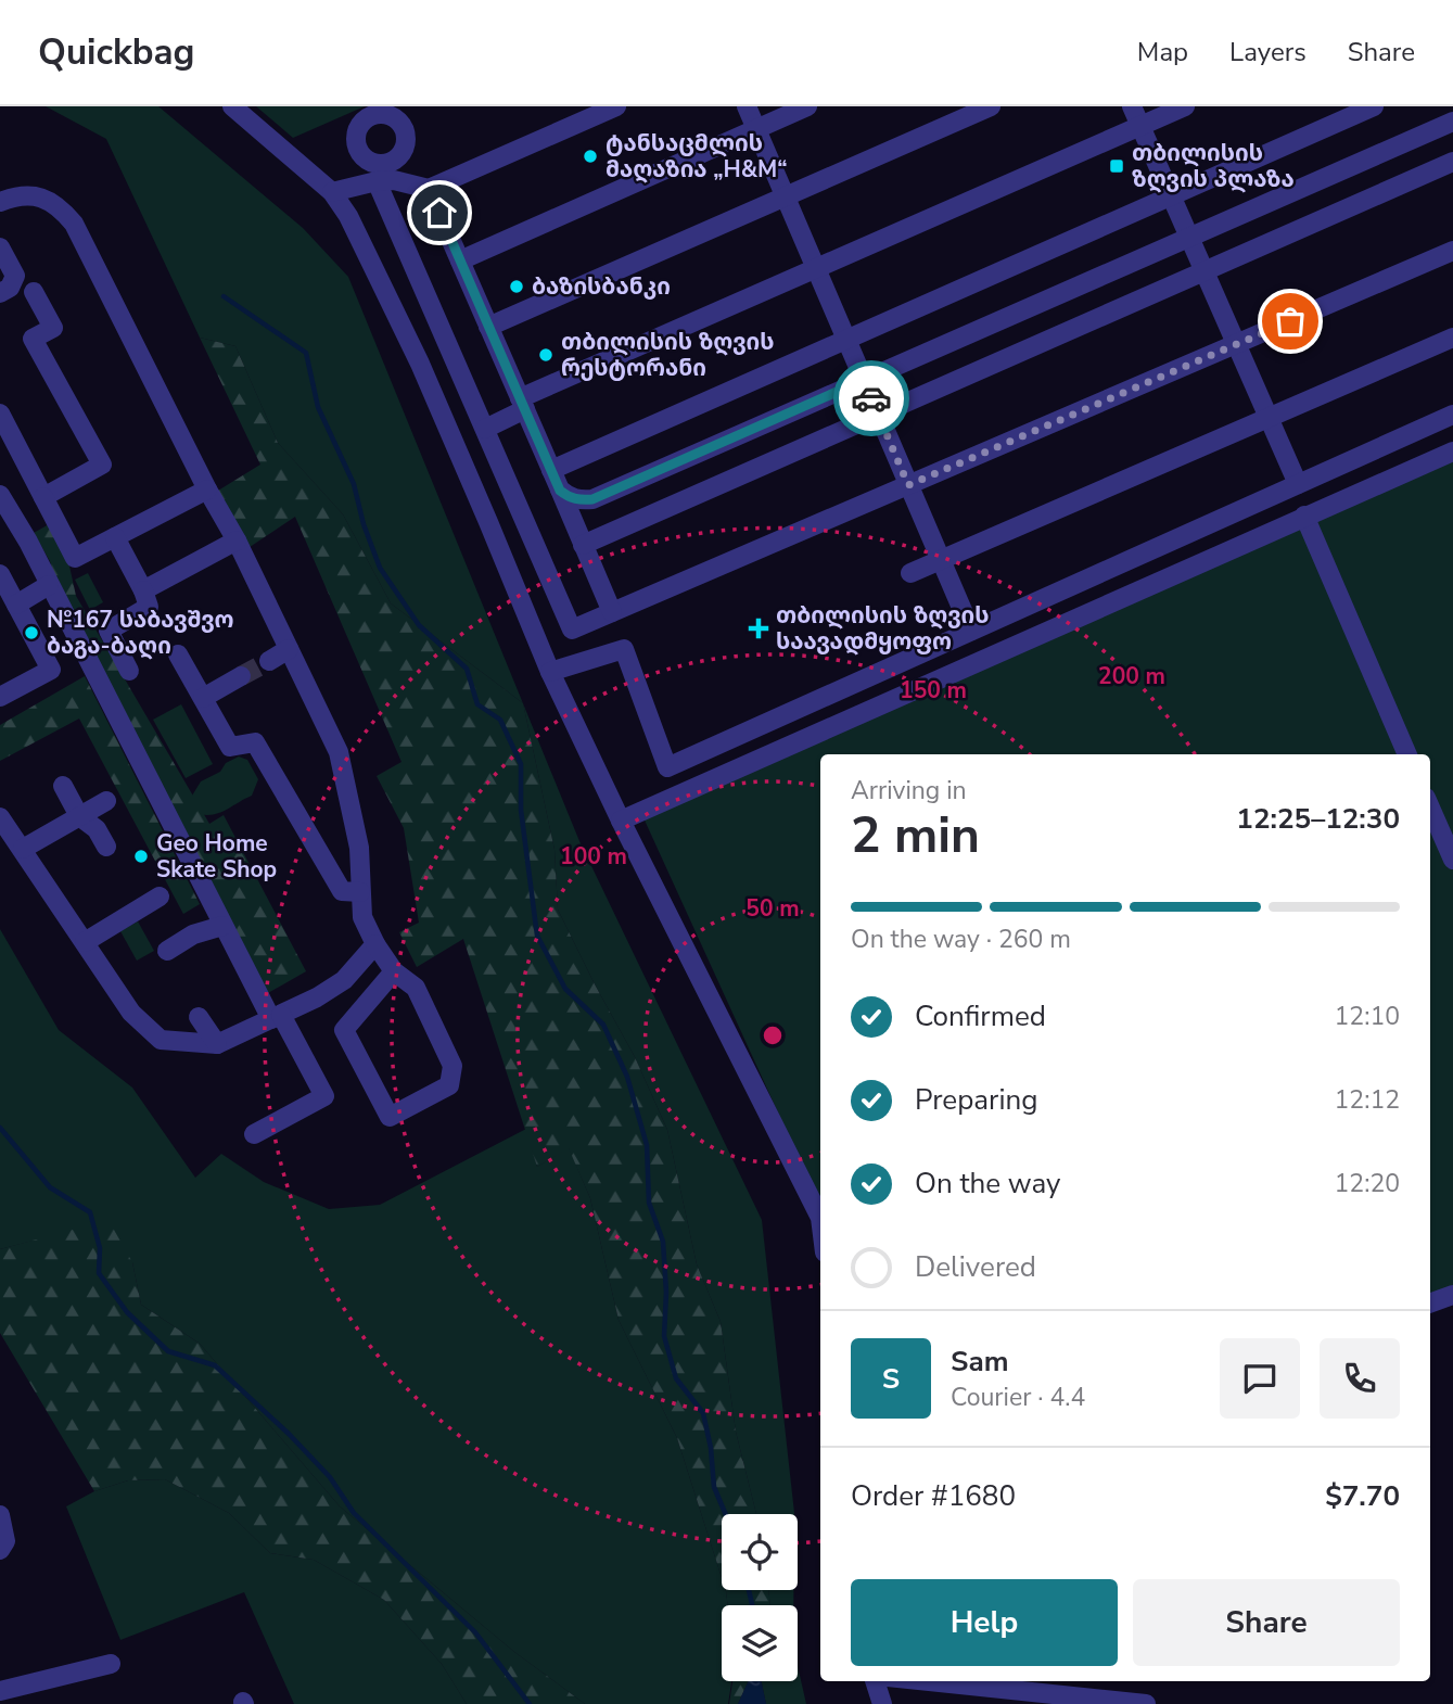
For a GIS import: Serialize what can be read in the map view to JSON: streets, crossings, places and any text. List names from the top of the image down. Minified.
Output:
{"places":{"other":["ტანსაცმლის მაღაზია „H&M“","ბაზისბანკი","თბილისის ზღვის რესტორანი","№167 საბავშვო ბაგა-ბაღი","Geo Home Skate Shop"],"transit":["თბილისის ზღვის პლაზა"],"health":["თბილისის ზღვის საავადმყოფო"]},"page":{"header":"Quickbag","nav":["Map","Layers","Share"],"heading":["2 min","Arriving in","12:25–12:30"],"panel":["Sam","Courier · 4.4","Order #1680","$7.70"],"bar":"On the way · 260 m","list":[["Confirmed","12:10"],["Preparing","12:12"],["On the way","12:20"],"Delivered"],"round":"S","buttons":["Help","Share"]},"rings":["200 m","150 m","100 m","50 m"]}
